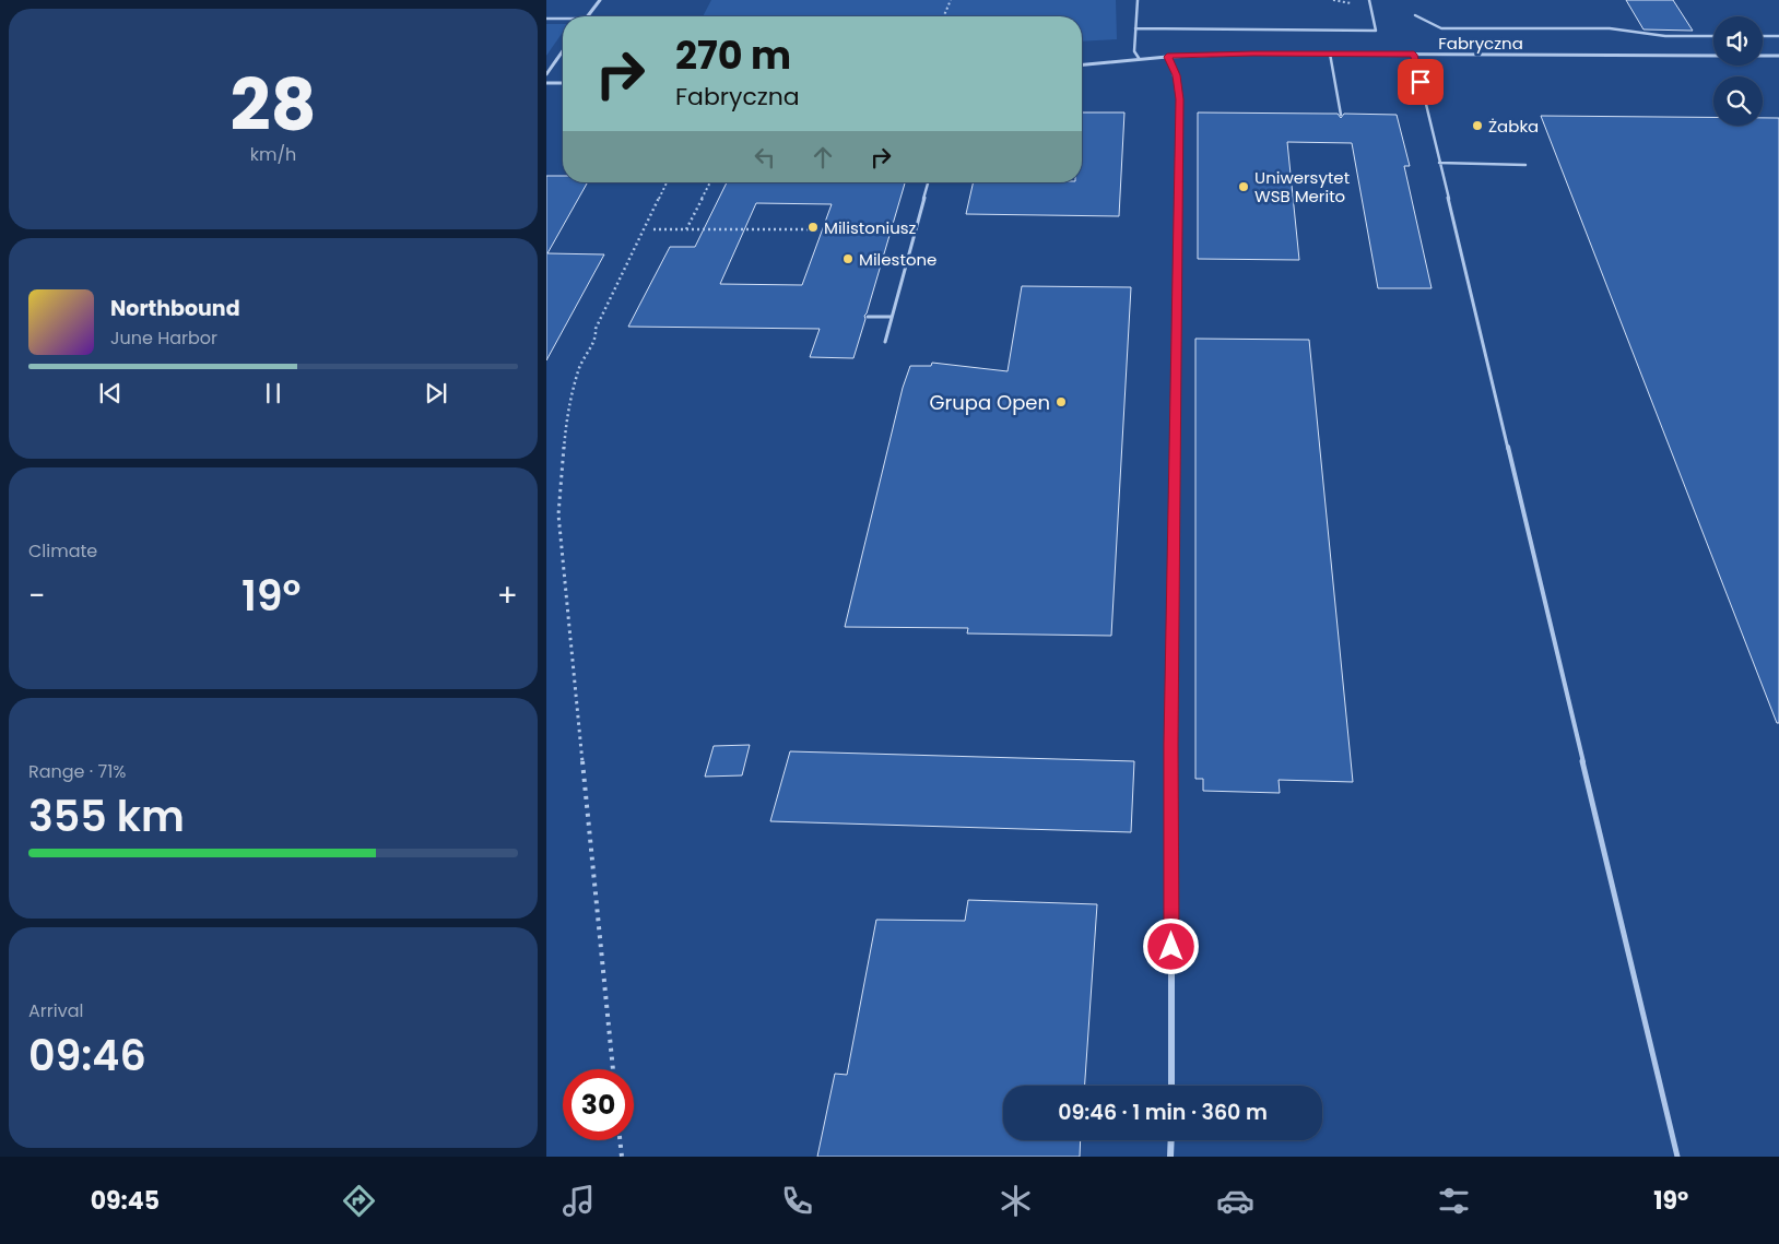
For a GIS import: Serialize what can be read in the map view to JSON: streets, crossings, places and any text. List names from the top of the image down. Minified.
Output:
{"streets":{"street":["Fabryczna"]},"places":["Żabka","Uniwersytet WSB Merito","Milistoniusz","Milestone","Grupa Open"],"page":{"tile":[["28","km/h"],"Climate",["Range · 71%","355 km"],["Arrival","09:46"]],"turn":["270 m","Fabryczna"],"song":["Northbound","June Harbor"],"heat":["−","19°","+"],"limit":"30","trip":"09:46 · 1 min · 360 m","tabs":["09:45","19°"]}}
